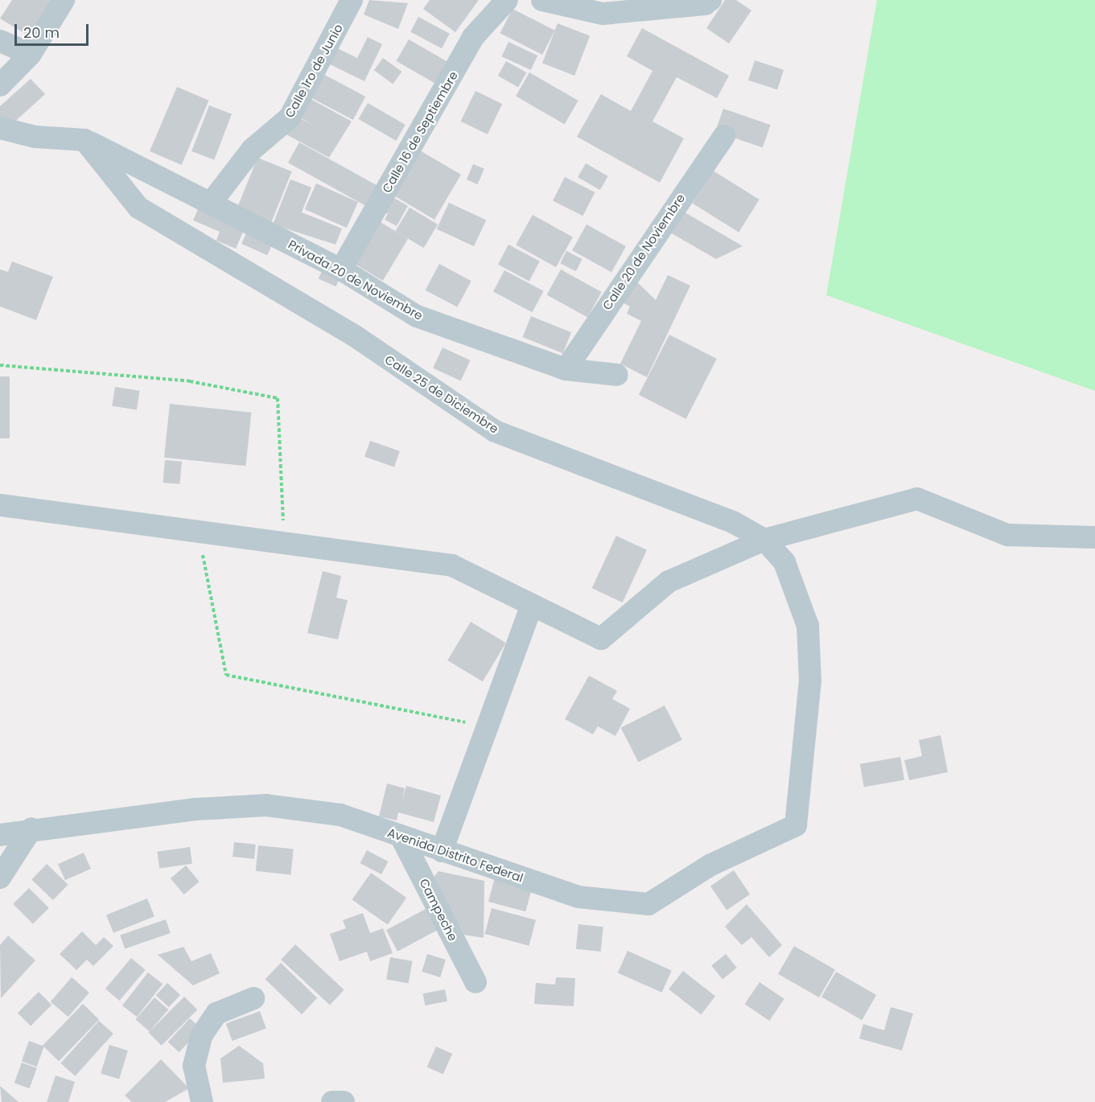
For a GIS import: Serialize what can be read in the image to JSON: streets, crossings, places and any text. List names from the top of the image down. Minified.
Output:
{"streets":{"street":["Calle 1ro de Junio","Calle 16 de Septiembre","Calle 20 de Noviembre","Privada 20 de Noviembre","Calle 25 de Diciembre","Avenida Distrito Federal","Campeche"]},"crossings":[["Calle 1ro de Junio","Privada 20 de Noviembre"],["Calle 16 de Septiembre","Privada 20 de Noviembre"],["Calle 20 de Noviembre","Privada 20 de Noviembre"],["Privada 20 de Noviembre","Calle 25 de Diciembre"],["Calle 25 de Diciembre","Avenida Distrito Federal"],["Avenida Distrito Federal","Campeche"]],"scale_bar":"20 m"}
